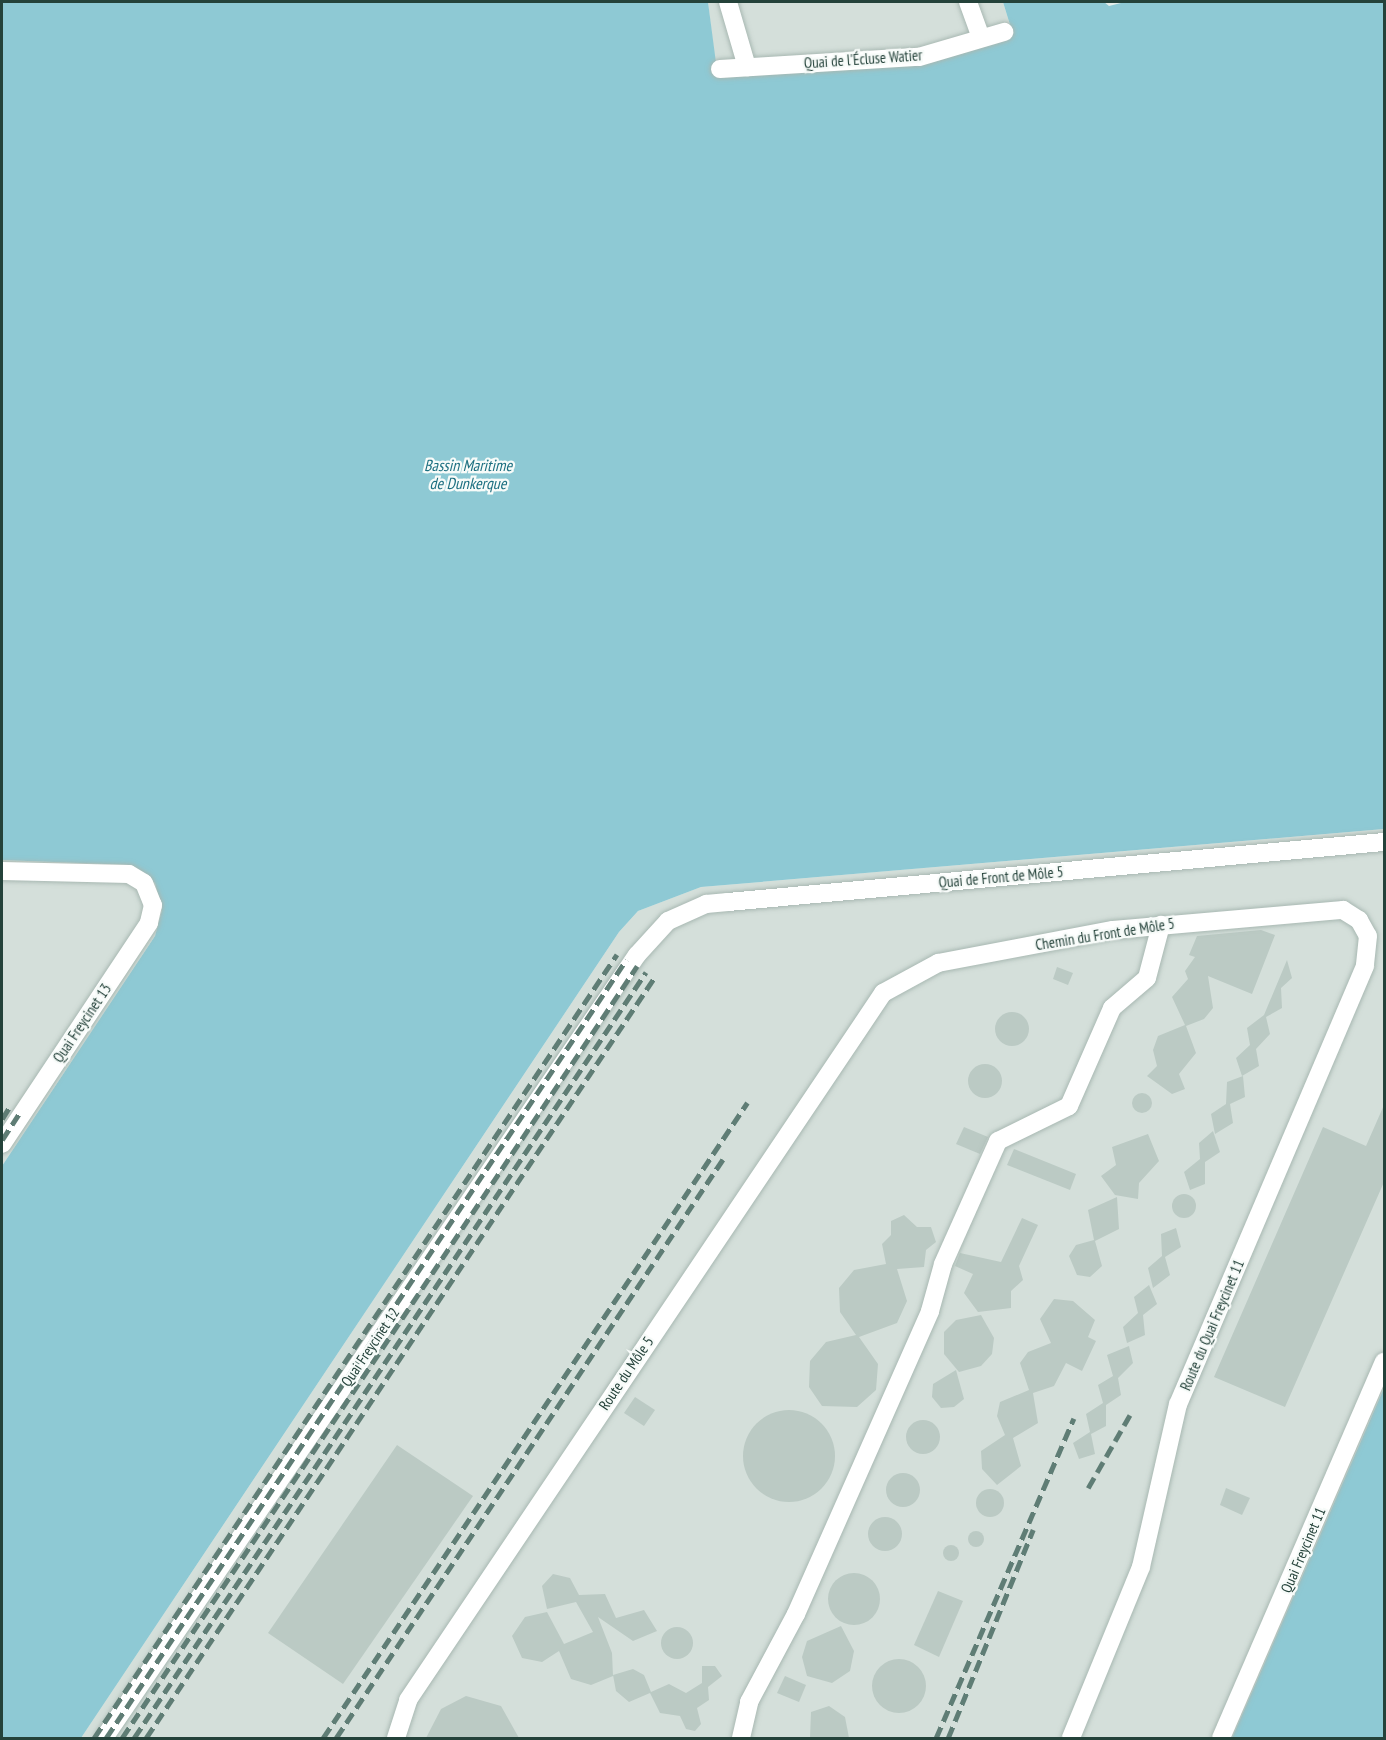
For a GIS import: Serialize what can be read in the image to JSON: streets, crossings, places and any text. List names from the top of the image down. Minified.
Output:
{"streets":{"street":["Quai de l'Écluse Watier","Quai de Front de Môle 5","Chemin du Front de Môle 5","Quai Freycinet 13","Route du Quai Freycinet 11","Quai Freycinet 12","Route du Môle 5","Quai Freycinet 11"]},"crossings":[["Quai de Front de Môle 5","Quai Freycinet 12"],["Chemin du Front de Môle 5","Route du Quai Freycinet 11"],["Chemin du Front de Môle 5","Route du Môle 5"]],"water":["Bassin Maritime de Dunkerque"]}
